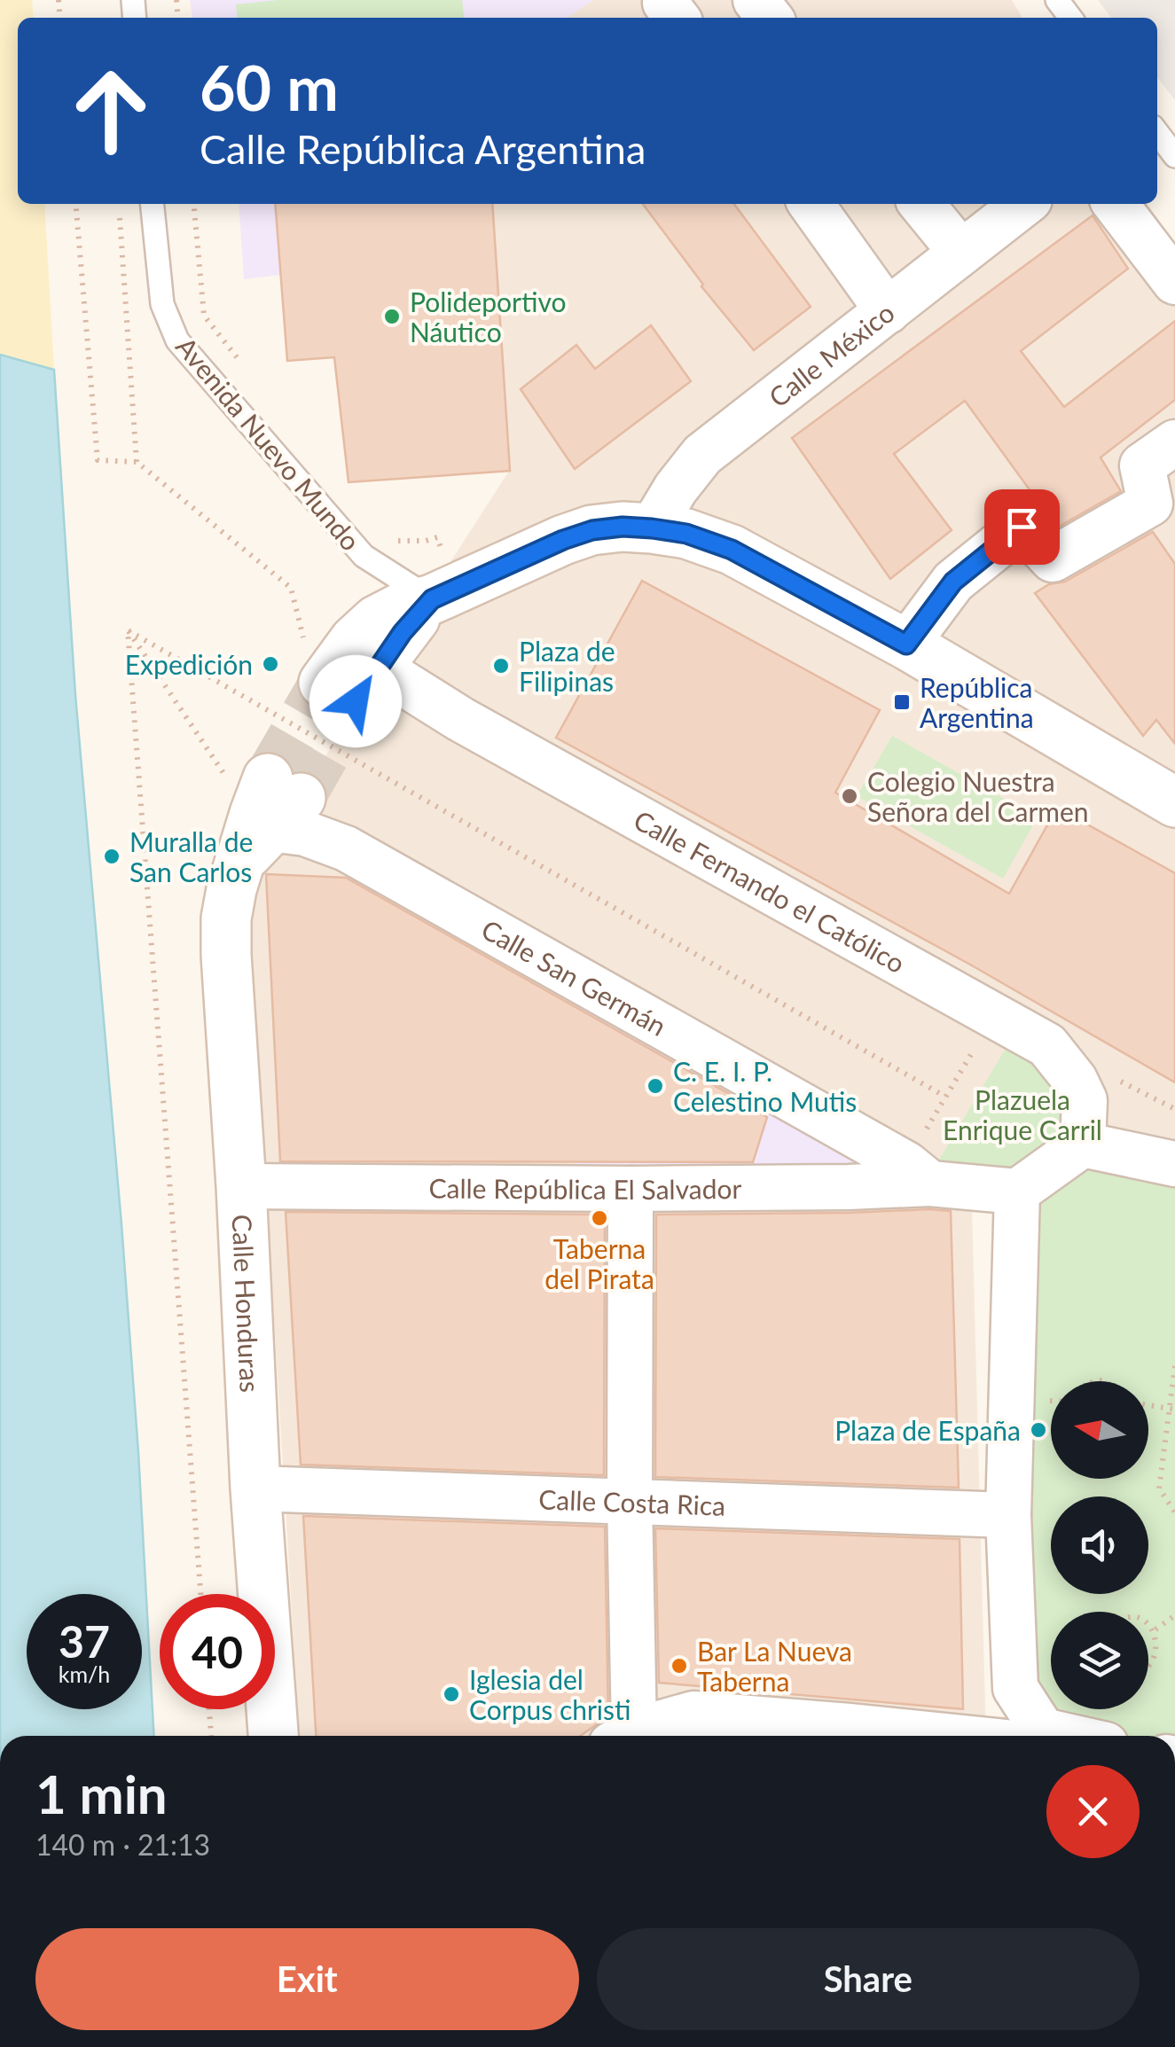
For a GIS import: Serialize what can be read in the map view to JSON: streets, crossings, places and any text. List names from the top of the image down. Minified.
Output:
{"streets":{"street":["Calle México","Calle Fernando el Católico","Calle San Germán","Calle República El Salvador","Calle Honduras","Calle Costa Rica"],"lane":["Avenida Nuevo Mundo"]},"crossings":[["Calle San Germán","Calle República El Salvador"],["Calle San Germán","Calle Honduras"],["Calle República El Salvador","Calle Honduras"],["Calle Honduras","Calle Costa Rica"]],"parks":["Plazuela Enrique Carril"],"places":{"other":["Polideportivo Náutico","Expedición","Plaza de Filipinas","Colegio Nuestra Señora del Carmen","Muralla de San Carlos","C. E. I. P. Celestino Mutis","Taberna del Pirata","Plaza de España","Bar La Nueva Taberna","Iglesia del Corpus christi"],"transit":["República Argentina"]},"north":"left","page":{"turn":["60 m","Calle República Argentina"],"speed":"37 km/h","limit":"40","heading":["1 min","140 m · 21:13"],"buttons":["Exit","Share"]}}
